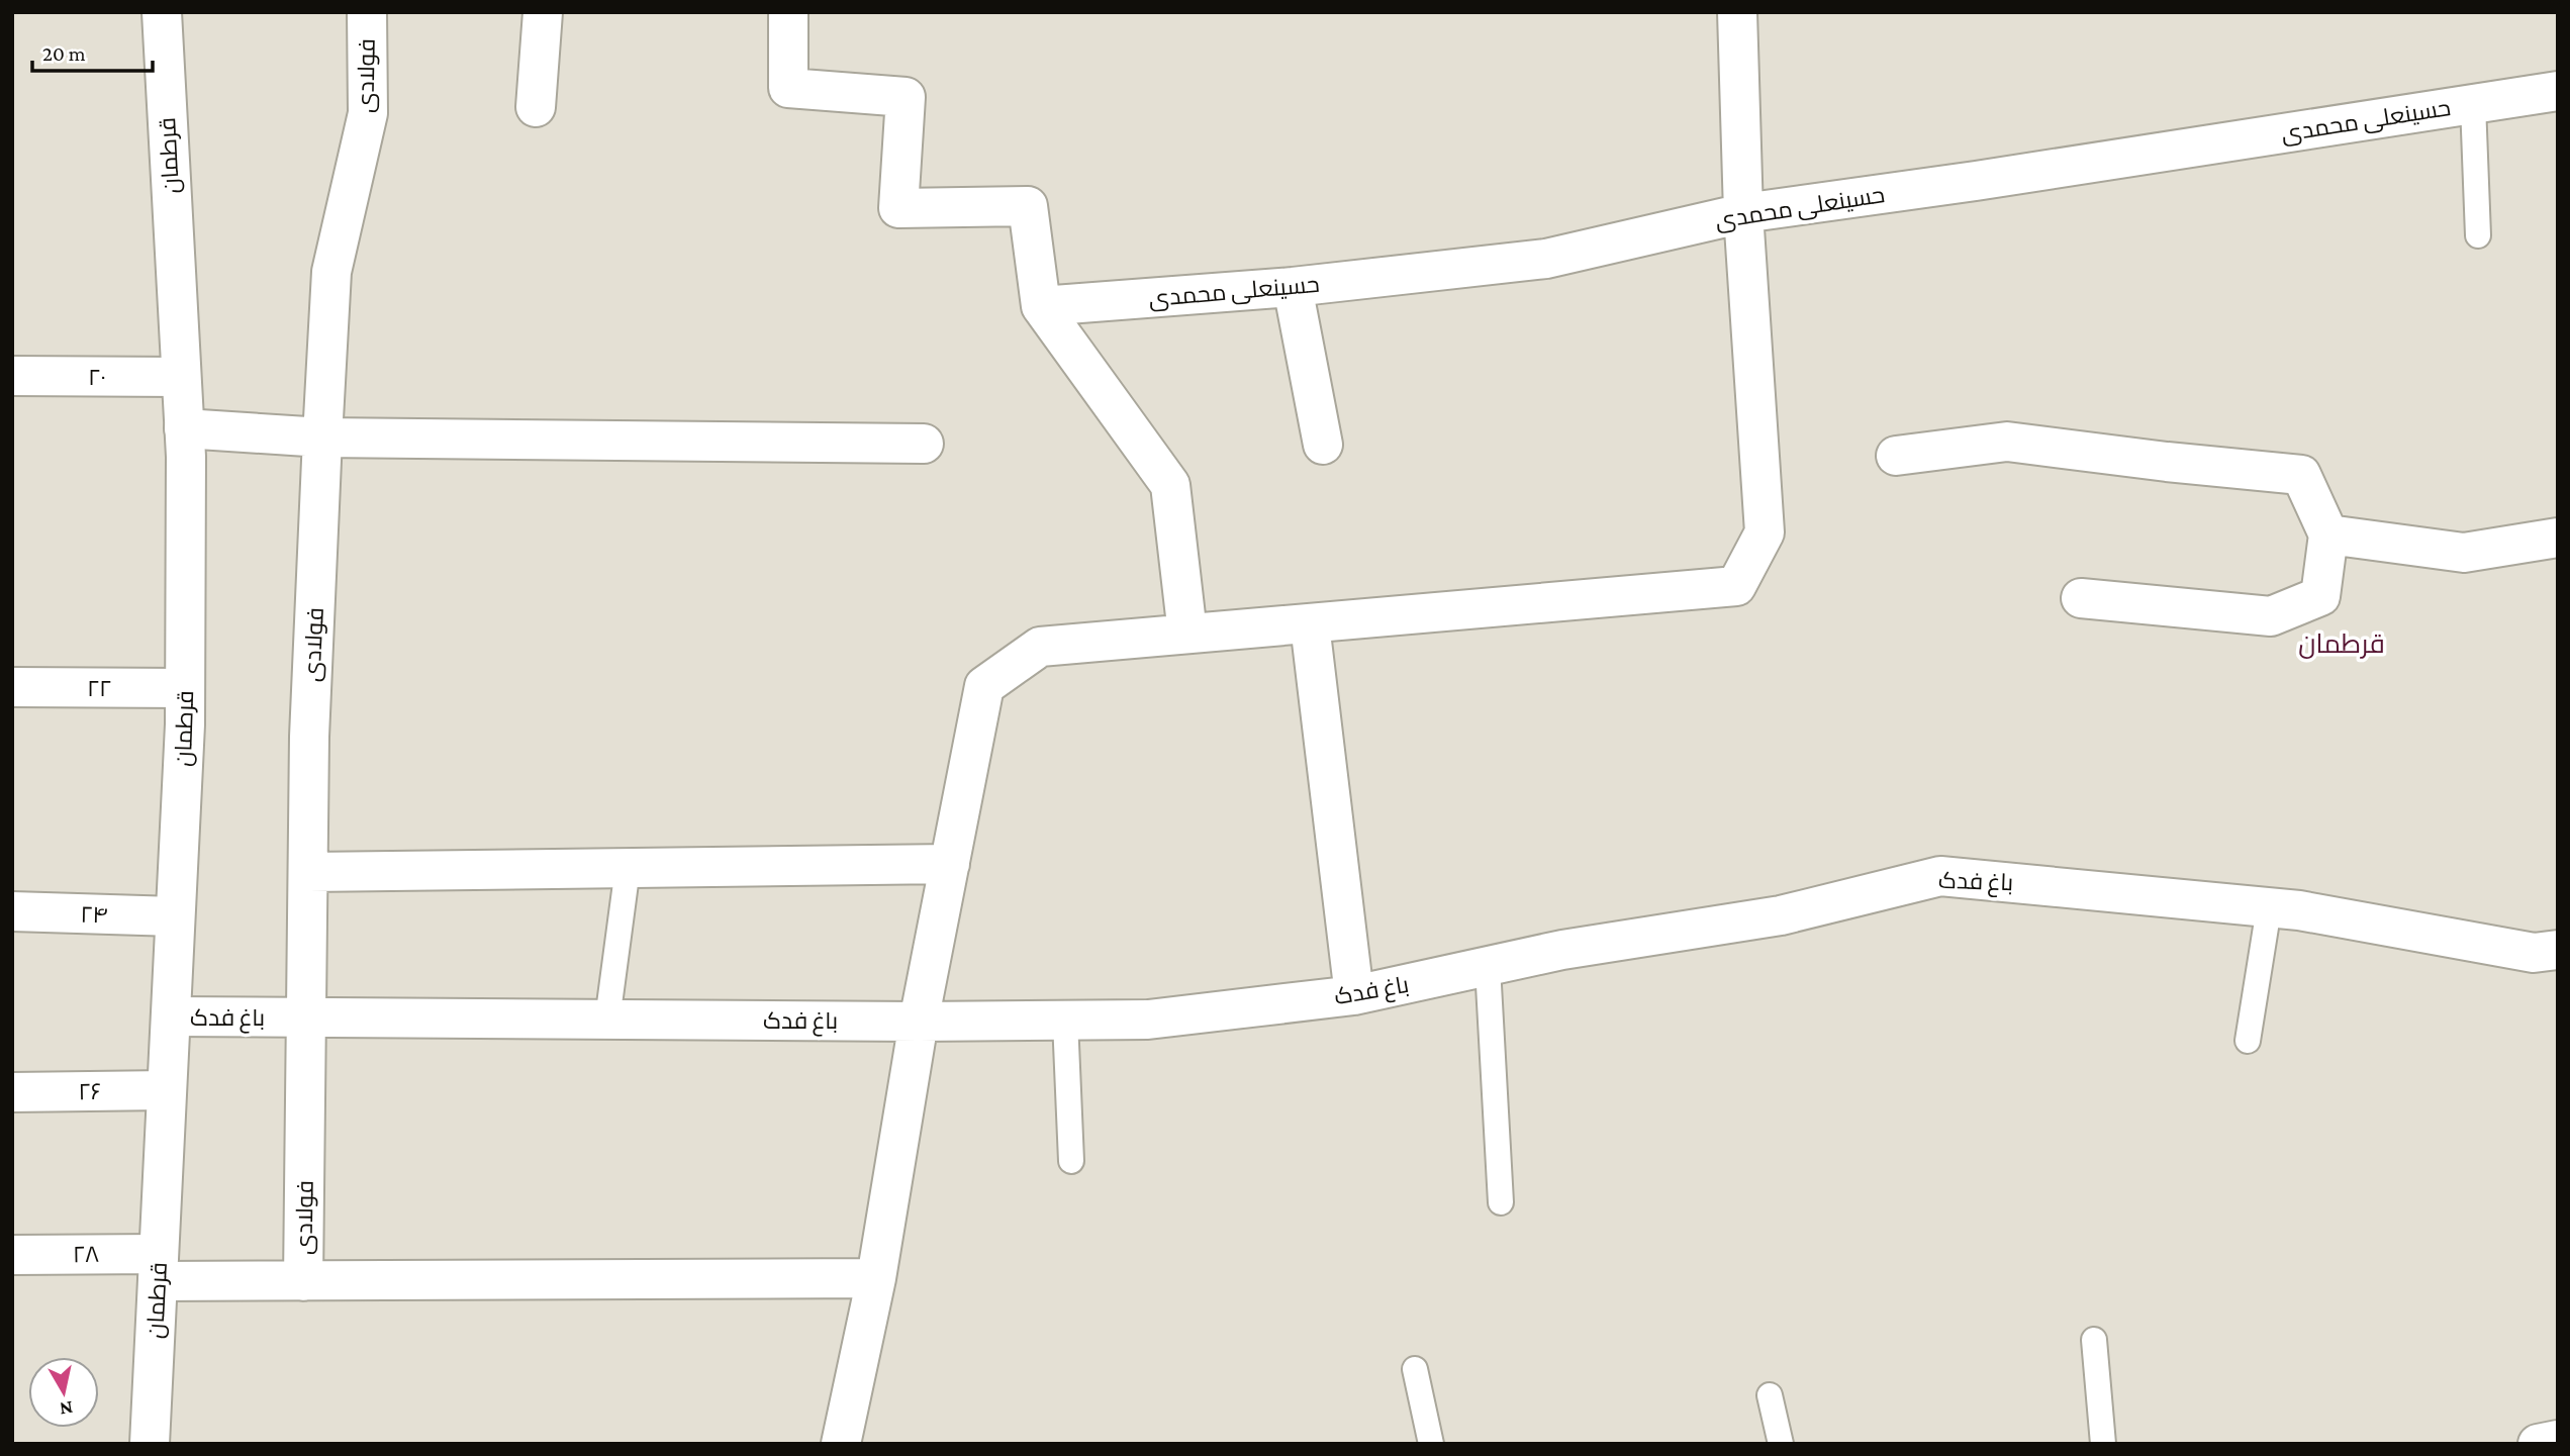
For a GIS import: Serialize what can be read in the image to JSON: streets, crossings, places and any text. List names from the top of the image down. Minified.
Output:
{"streets":{"street":["فولادی","حسینعلی محمدی","قرطمان","۲۰","۲۲","باغ فدک","۲۴","۲۶","۲۸"]},"crossings":[["فولادی","باغ فدک"],["فولادی","۲۸"],["قرطمان","۲۰"],["قرطمان","۲۲"],["قرطمان","باغ فدک"],["قرطمان","۲۴"],["قرطمان","۲۶"],["قرطمان","۲۸"]],"districts":["قرطمان"],"scale_bar":"20 m","north":"bottom"}
